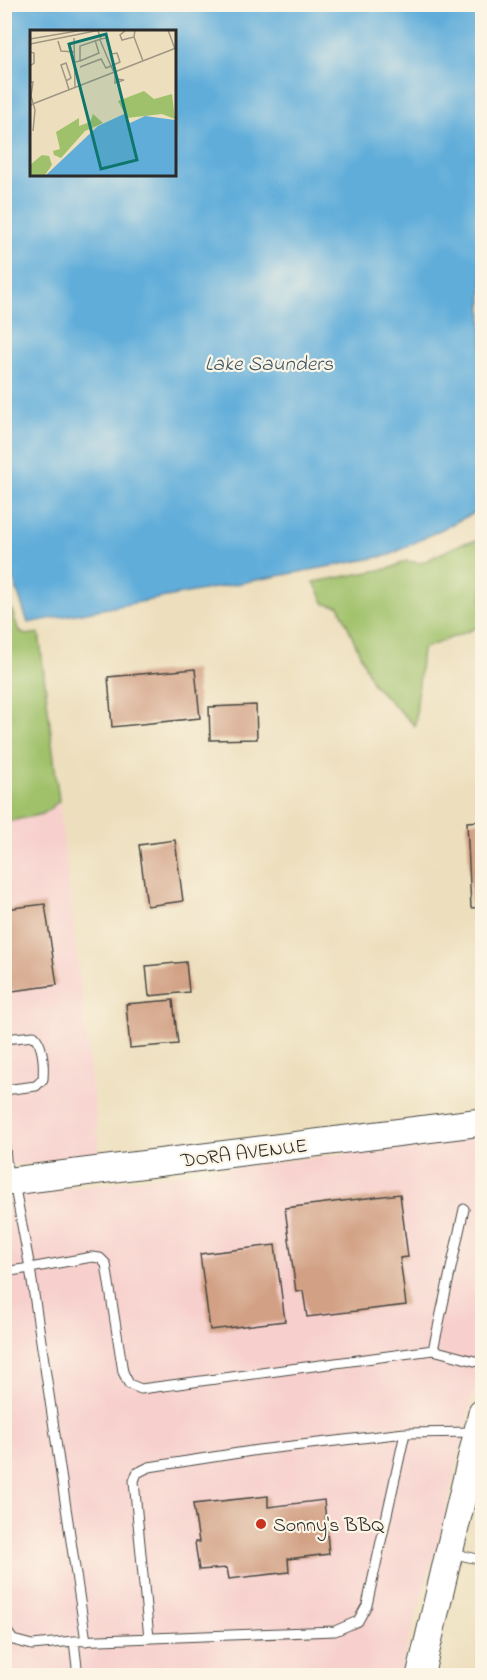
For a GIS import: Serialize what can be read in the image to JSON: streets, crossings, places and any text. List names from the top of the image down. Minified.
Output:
{"streets":{"street":["DORA AVENUE"]},"water":["Lake Saunders"],"places":["Sonny's BBQ"]}
